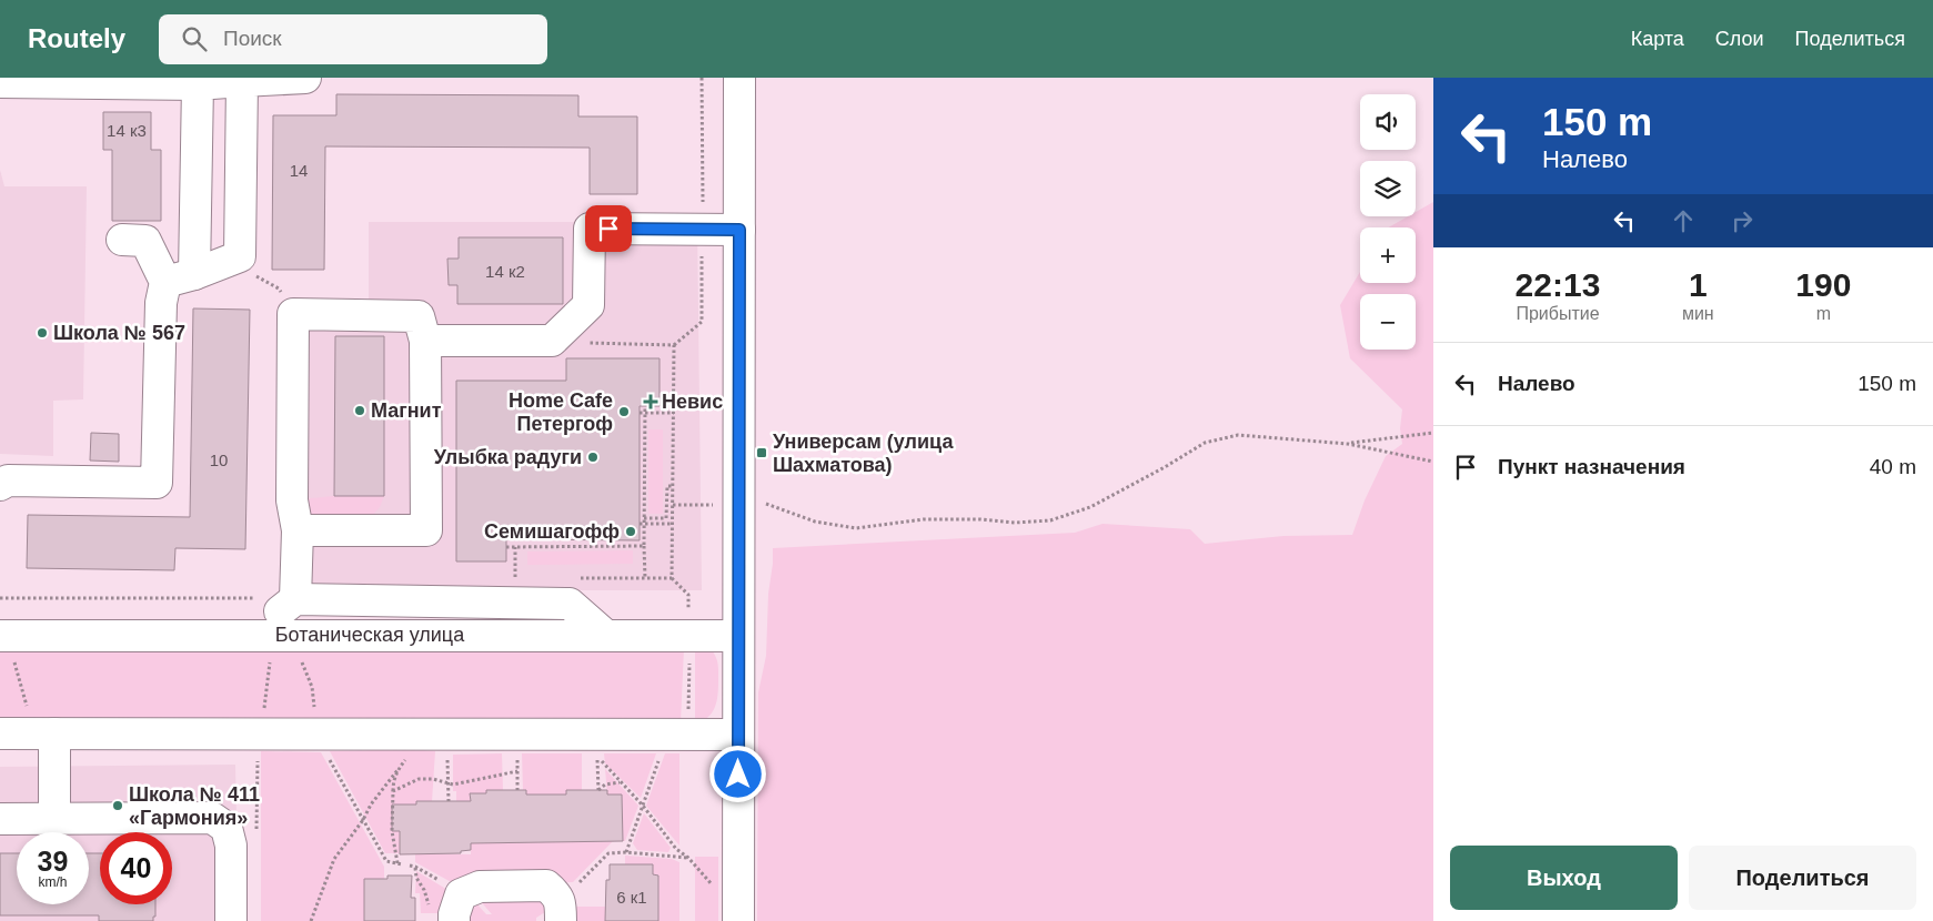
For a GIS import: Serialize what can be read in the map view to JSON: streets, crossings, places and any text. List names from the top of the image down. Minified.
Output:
{"streets":{"street":["Ботаническая улица"]},"places":{"other":["Школа № 567","Магнит","Home Cafe Петергоф","Улыбка радуги","Семишагофф","Школа № 411 «Гармония»"],"health":["Невис"],"transit":["Универсам (улица Шахматова)"]},"house_numbers":["14 к3","14","14 к2","10","6 к1"],"page":{"header":"Routely","search":"Поиск","nav":["Карта","Слои","Поделиться"],"turn":["150 m","Налево"],"map_buttons":["+","−"],"eta":["22:13","Прибытие","1","мин","190","m"],"list":[{"name":"Налево","value":"150 m"},{"name":"Пункт назначения","value":"40 m"}],"speed":"39 km/h","limit":"40","buttons":["Выход","Поделиться"]}}
